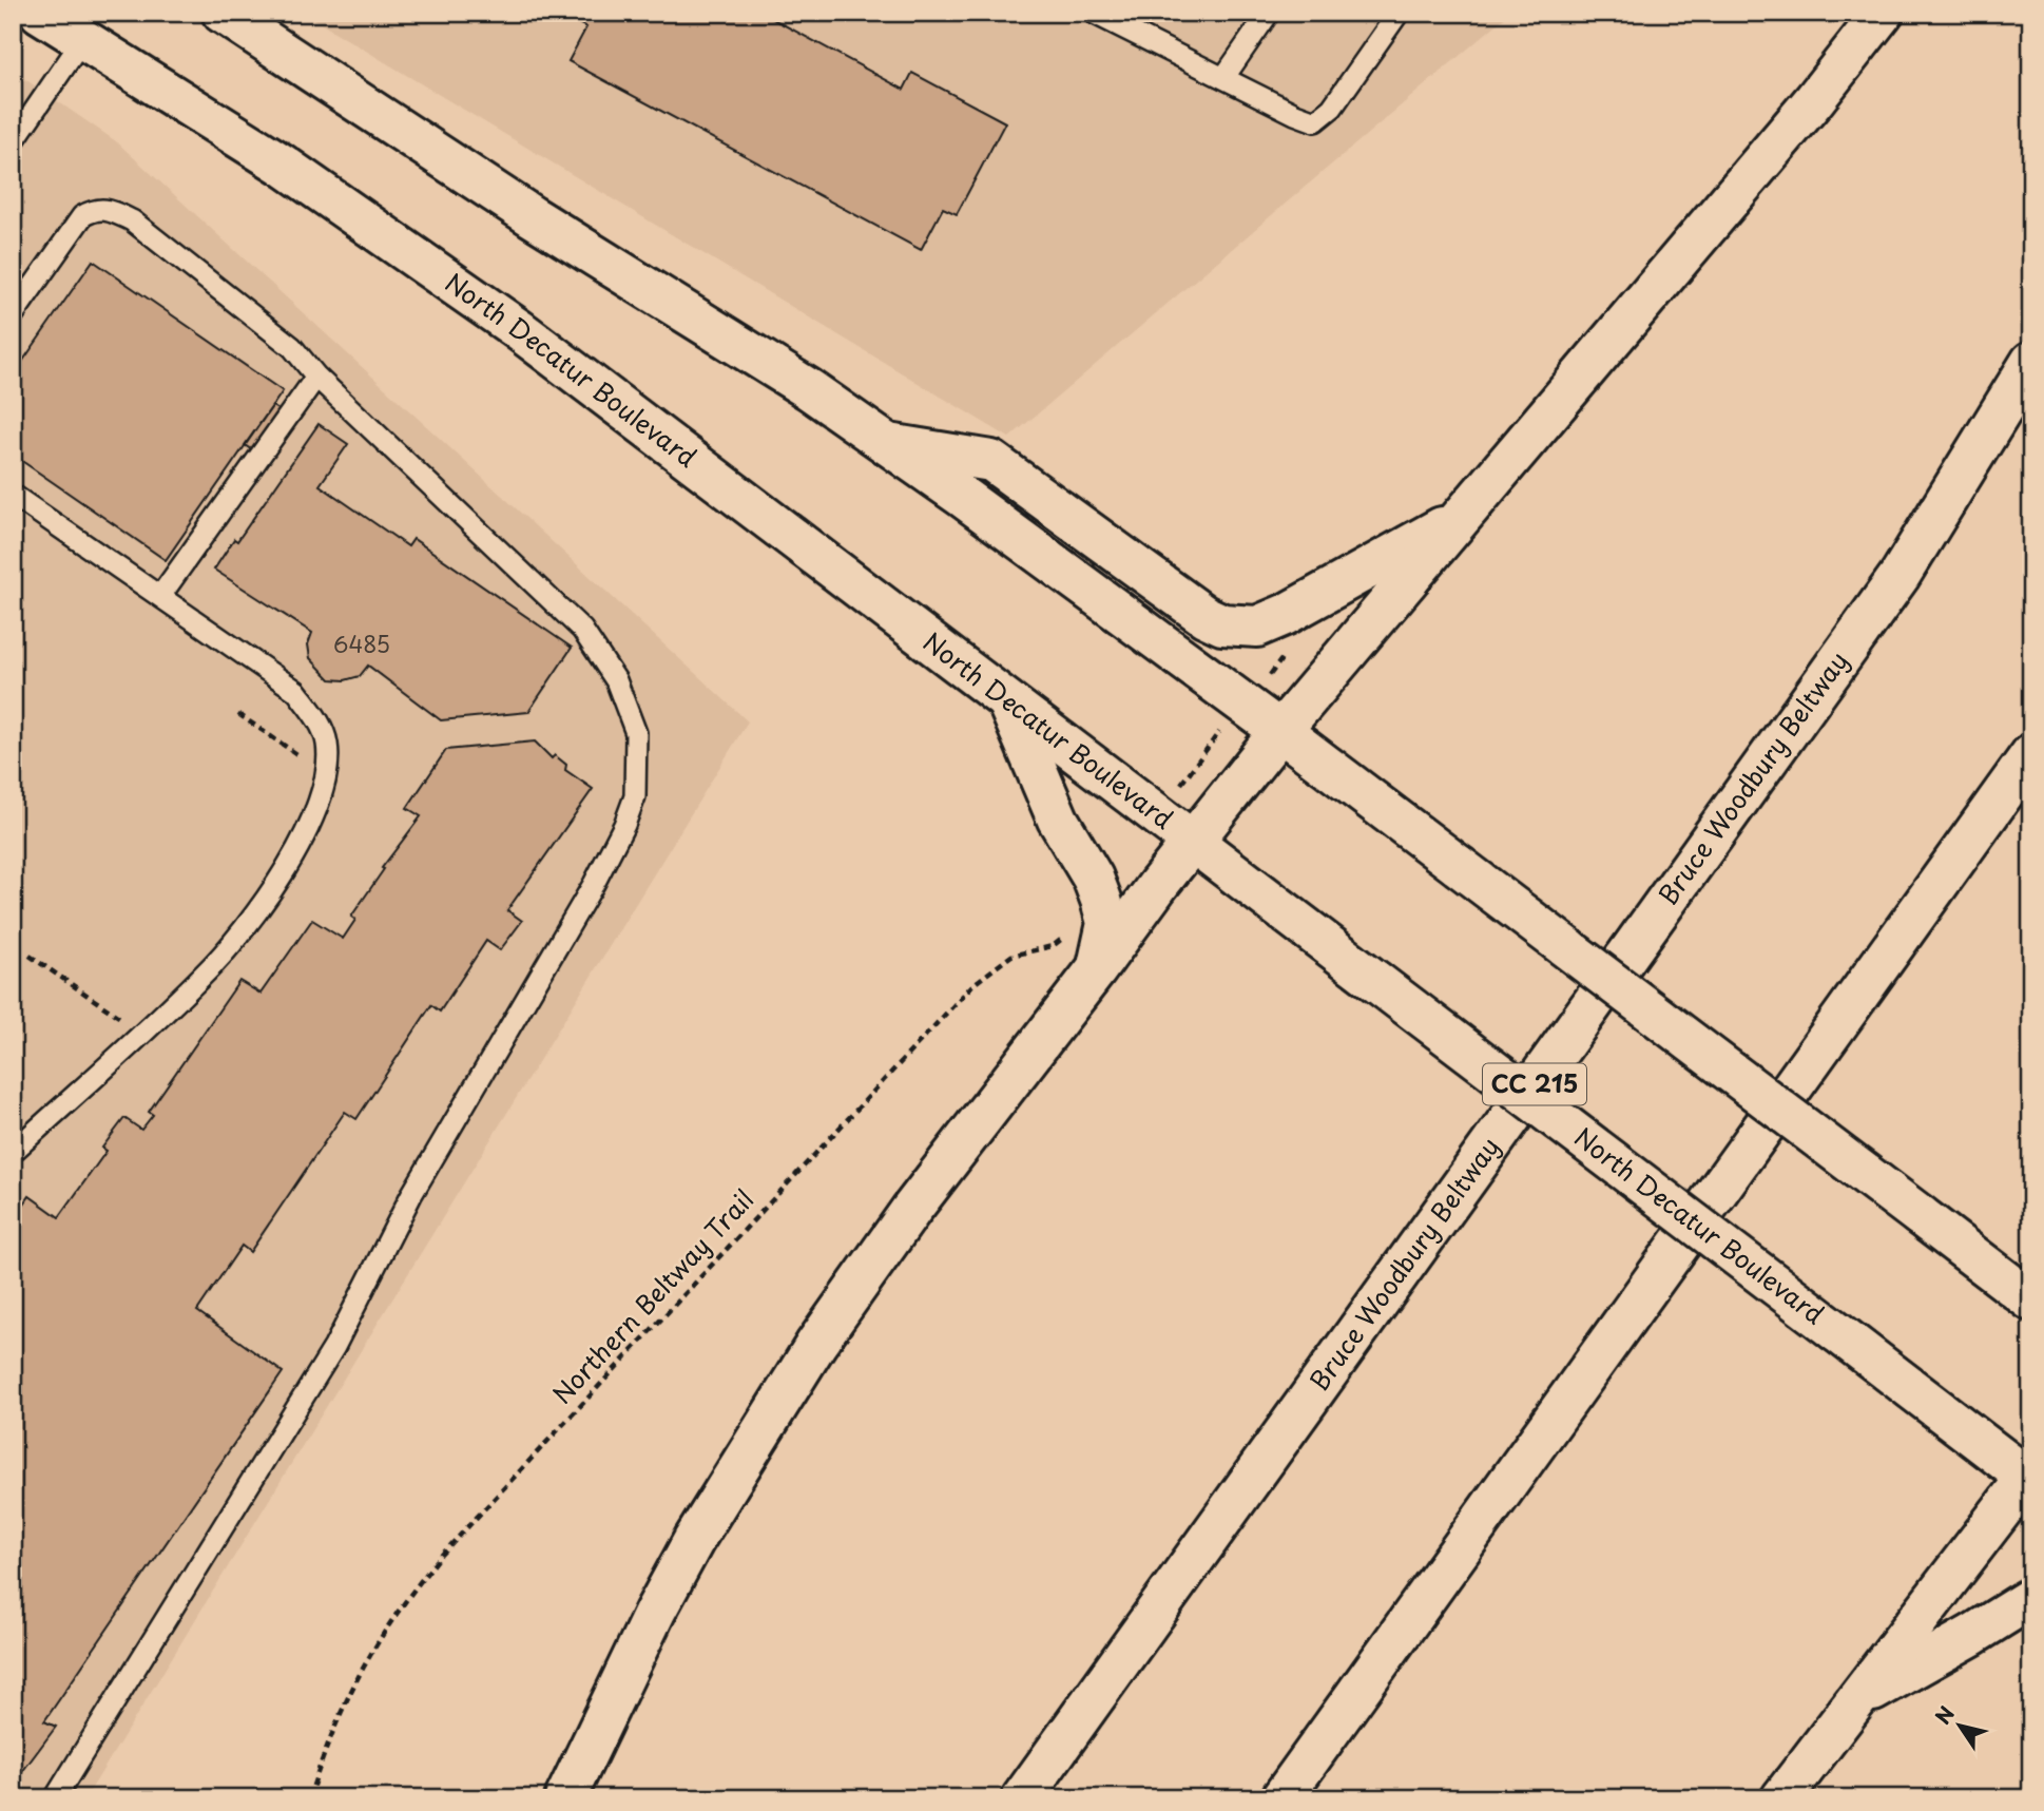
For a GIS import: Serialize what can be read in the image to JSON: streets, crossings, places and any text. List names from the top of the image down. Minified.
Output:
{"streets":{"main road":["North Decatur Boulevard","Bruce Woodbury Beltway","CC 215"],"path":["Northern Beltway Trail"]},"house_numbers":["6485"],"north":"top left"}
